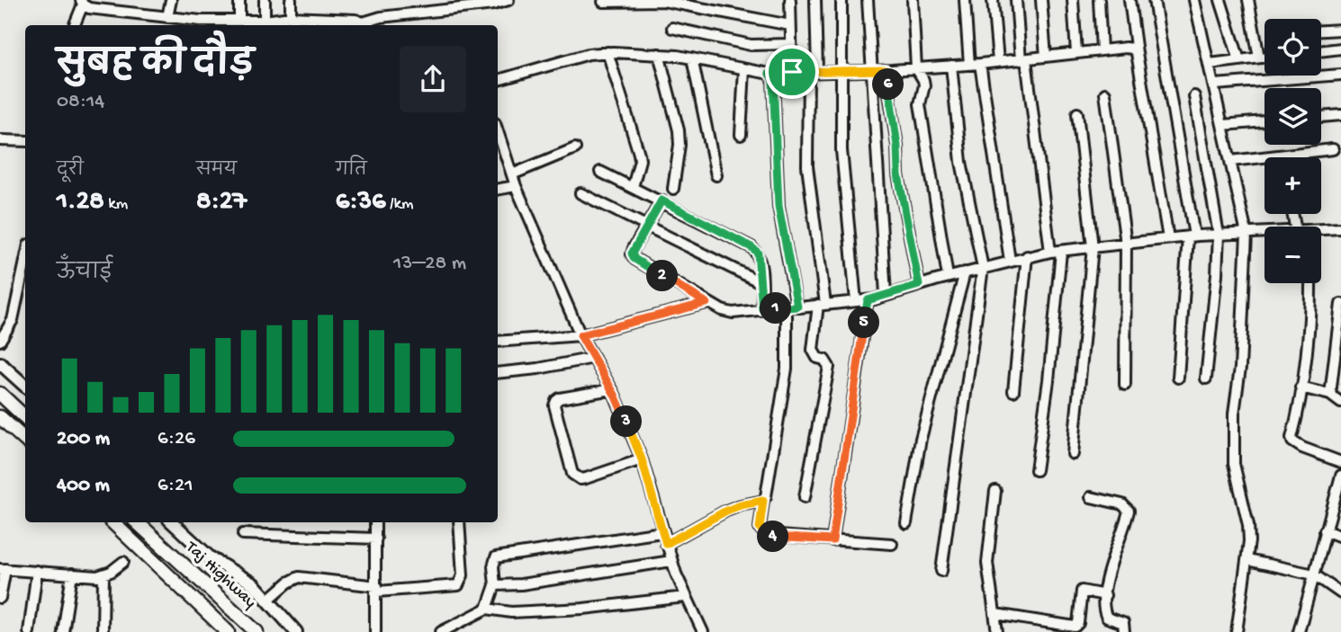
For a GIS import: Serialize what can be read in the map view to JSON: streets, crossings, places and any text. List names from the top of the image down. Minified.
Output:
{"streets":{"main road":["Taj Highway"]},"page":{"map_buttons":["+","−"],"heading":["सुबह की दौड़","08:14"],"pins":["6","2","1","5","3","4"],"stats":[["दूरी","1.28 km"],["समय","8:27"],["गति","6:36 /km"]],"chart":["ऊँचाई","13–28 m"],"list":[{"name":"200 m","note":"6:26"},{"name":"400 m","note":"6:21"}]}}
